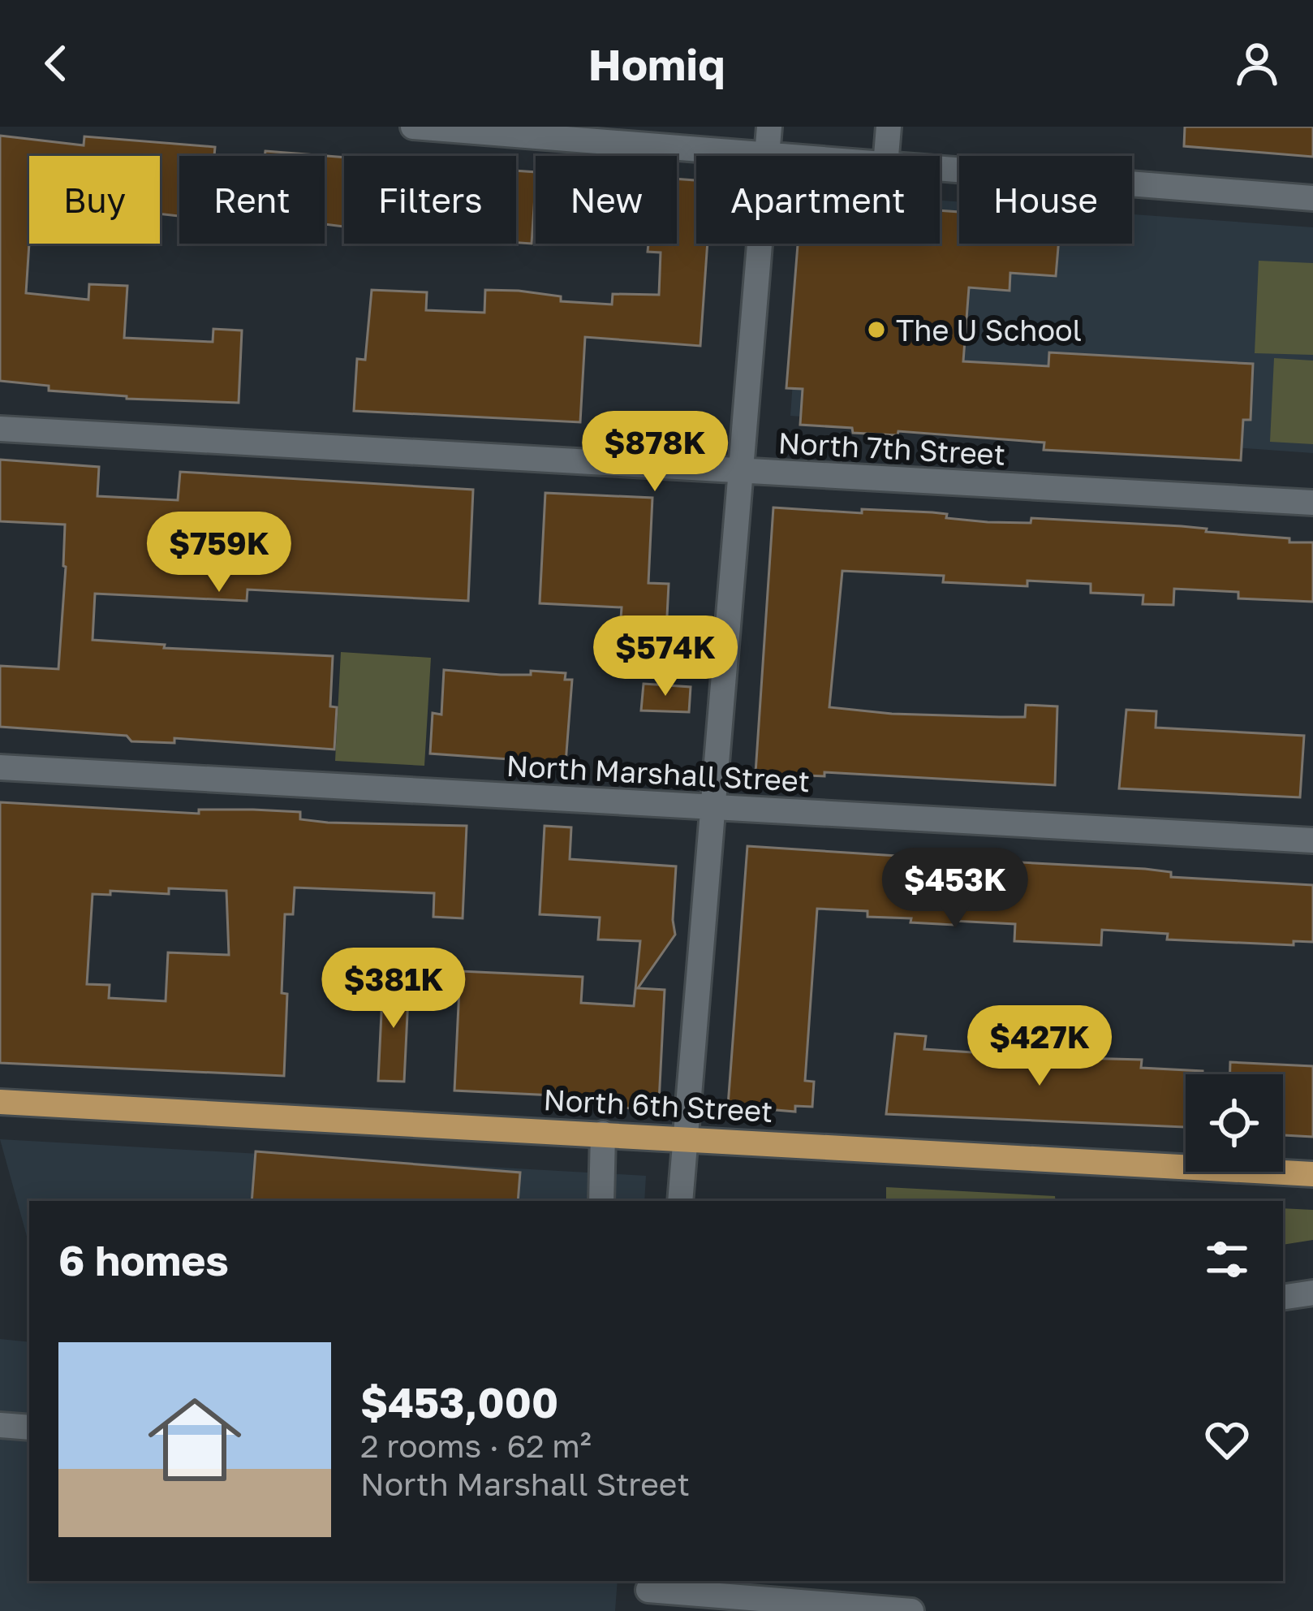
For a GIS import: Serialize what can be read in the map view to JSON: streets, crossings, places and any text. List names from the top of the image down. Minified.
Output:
{"streets":{"main road":["North 6th Street"],"street":["North 7th Street","North Marshall Street"]},"places":["The U School"],"page":{"header":"Homiq","chip":["Buy","Rent","Filters","New","Apartment","House"],"price":["$878K","$759K","$574K","$453K","$381K","$427K"],"heading":"6 homes","list":[{"name":"$453,000","note":"2 rooms · 62 m² · North Marshall Street"}]}}
